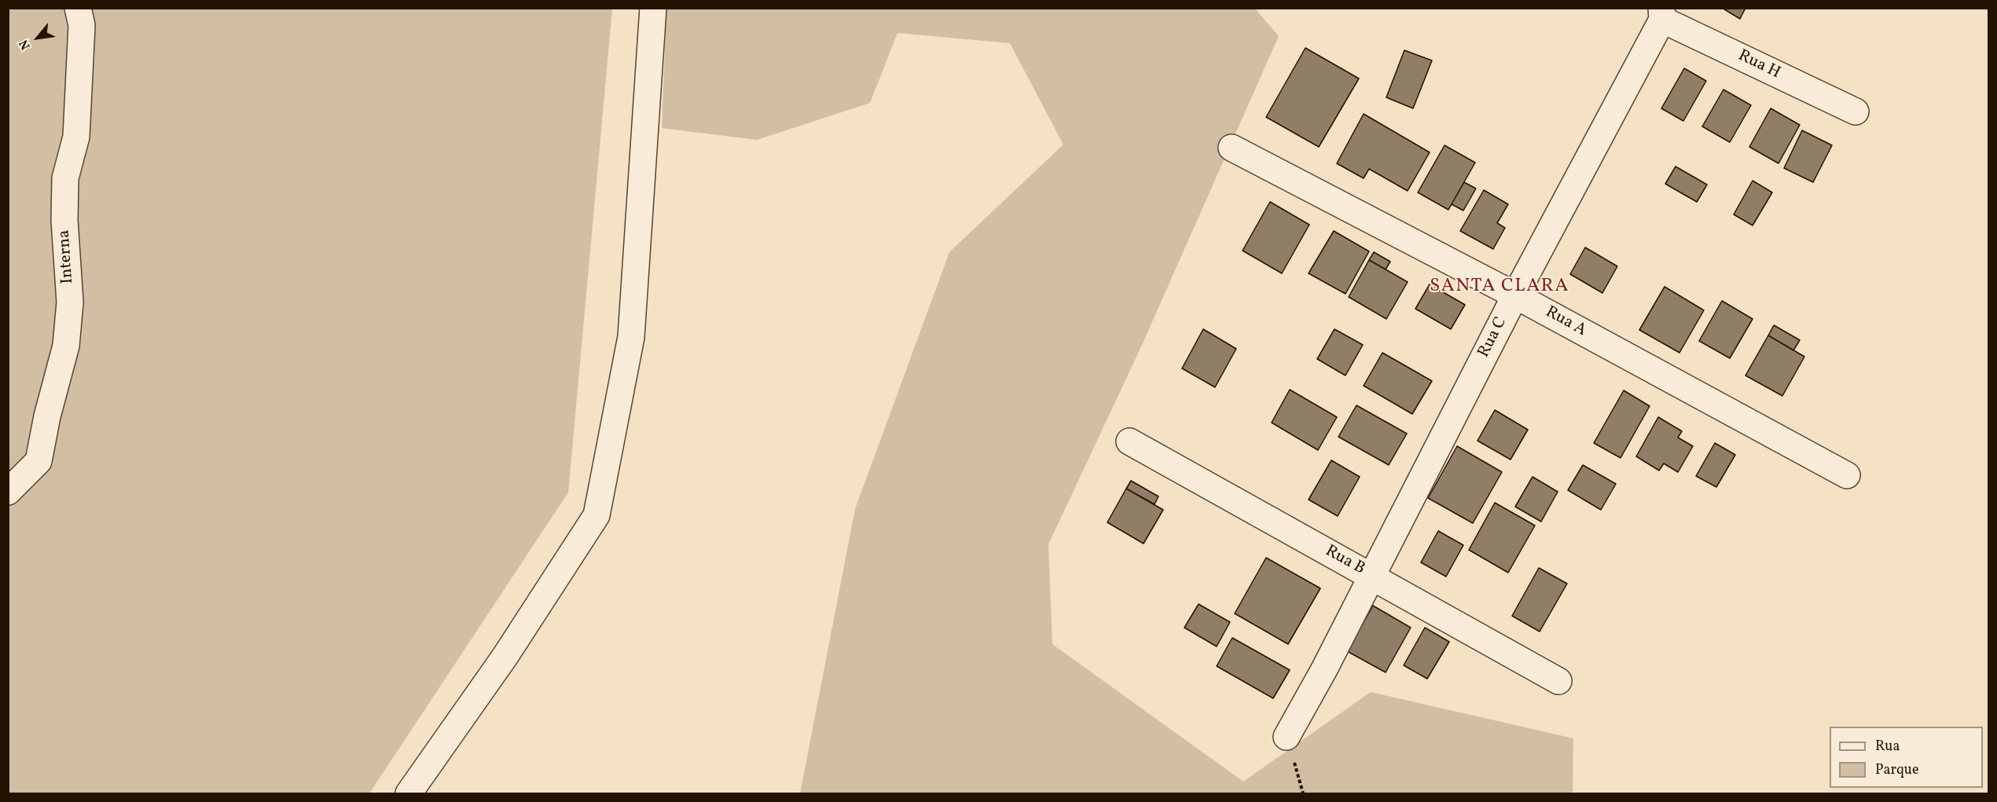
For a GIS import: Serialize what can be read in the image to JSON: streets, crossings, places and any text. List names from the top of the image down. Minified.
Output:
{"streets":{"street":["Rua H","Interna","Rua A","Rua C","Rua B"]},"crossings":[["Rua H","Rua C"],["Rua A","Rua C"],["Rua C","Rua B"]],"districts":["SANTA CLARA"],"legend":["Rua","Parque"],"north":"bottom left"}
